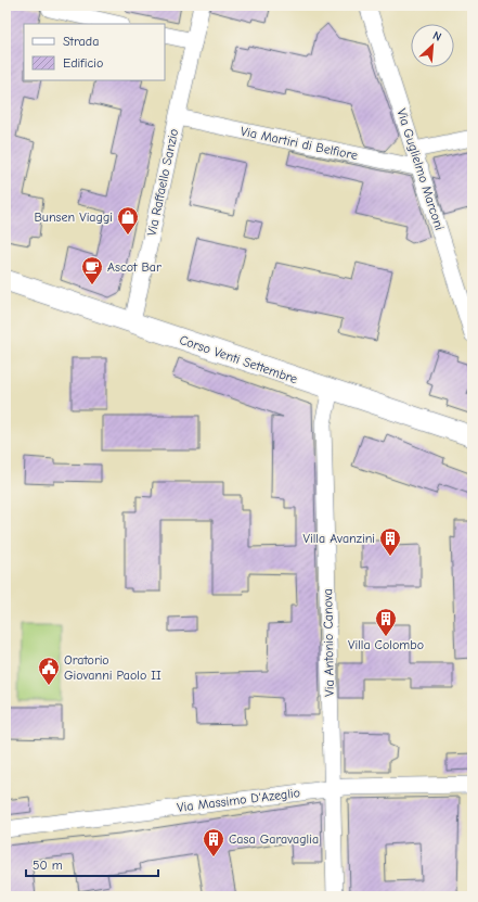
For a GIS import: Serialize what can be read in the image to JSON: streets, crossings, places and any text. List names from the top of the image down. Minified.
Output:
{"streets":{"street":["Via Martiri di Belfiore","Via Guglielmo Marconi","Via Raffaello Sanzio","Corso Venti Settembre","Via Antonio Canova","Via Massimo D'Azeglio"]},"crossings":[["Via Martiri di Belfiore","Via Guglielmo Marconi"],["Via Martiri di Belfiore","Via Raffaello Sanzio"],["Via Raffaello Sanzio","Corso Venti Settembre"],["Corso Venti Settembre","Via Antonio Canova"],["Via Antonio Canova","Via Massimo D'Azeglio"]],"places":{"shop":["Bunsen Viaggi"],"cafe":["Ascot Bar"],"building":["Villa Avanzini","Villa Colombo","Casa Garavaglia"],"public building":["Oratorio Giovanni Paolo II"]},"legend":["Strada","Edificio"],"scale_bar":"50 m","north":"top right"}
